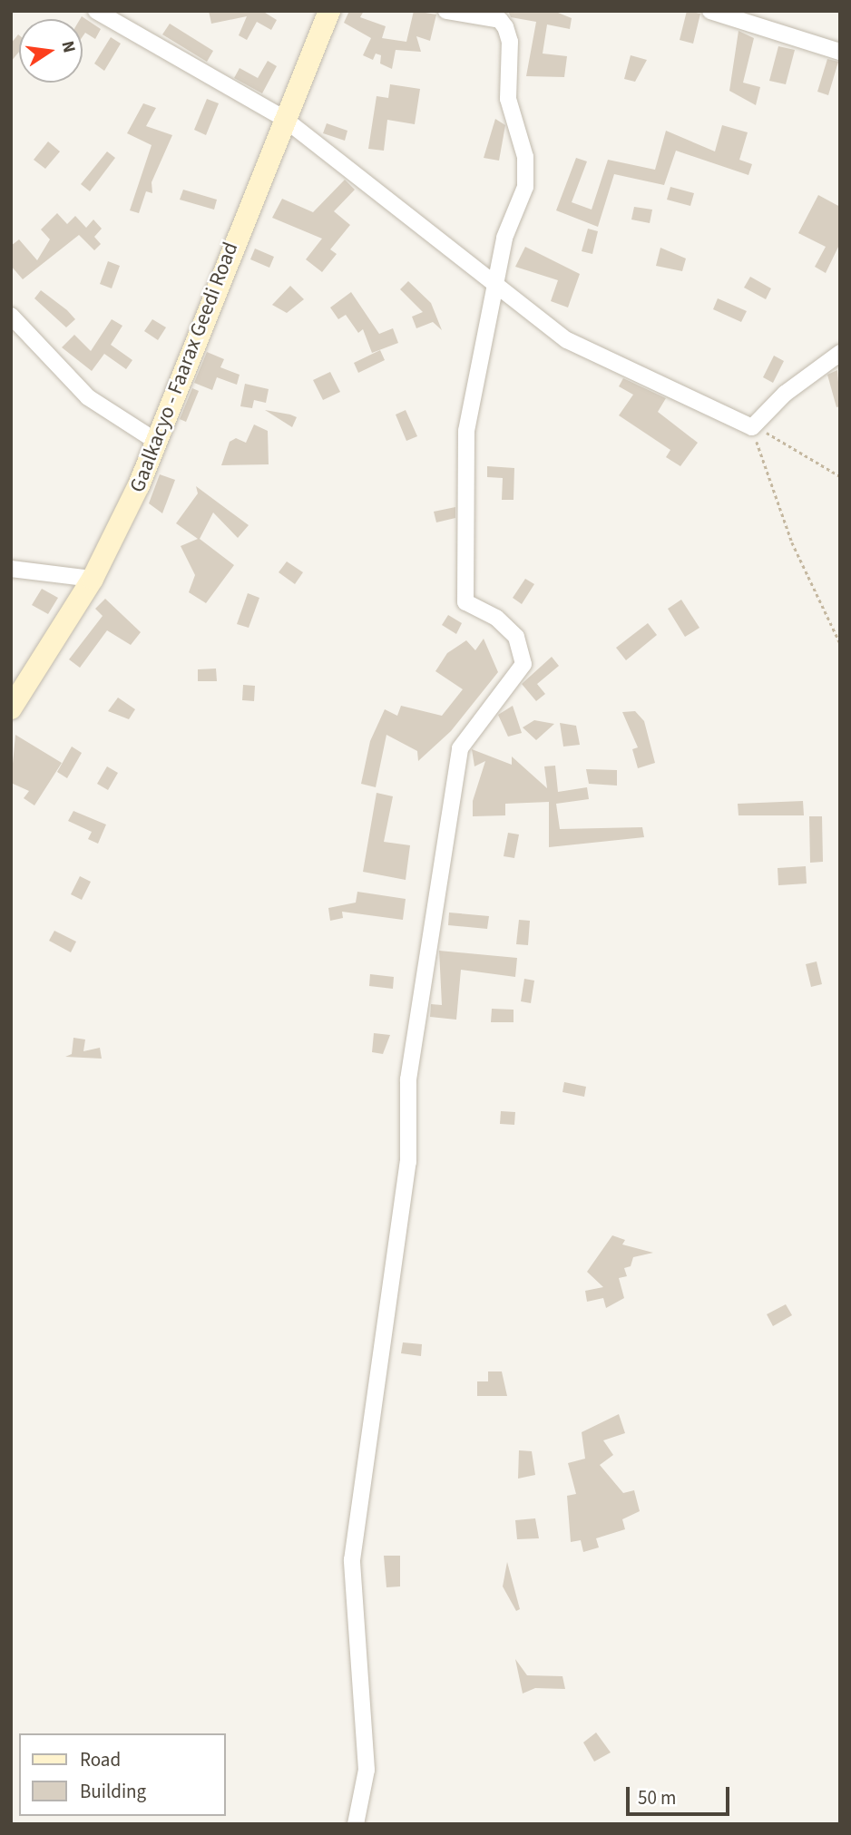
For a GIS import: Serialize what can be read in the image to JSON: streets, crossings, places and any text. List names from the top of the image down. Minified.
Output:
{"streets":{"main road":["Gaalkacyo - Faarax Geedi Road"]},"legend":["Road","Building"],"scale_bar":"50 m","north":"right"}
